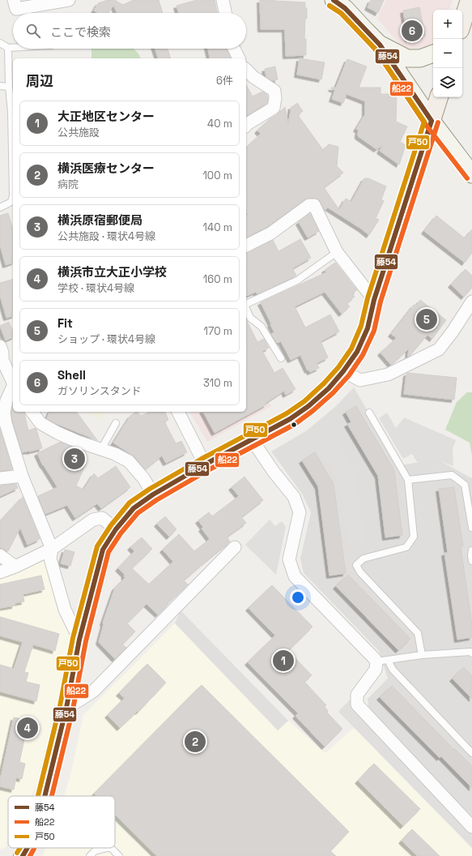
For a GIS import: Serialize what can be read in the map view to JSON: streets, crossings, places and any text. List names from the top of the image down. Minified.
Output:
{"lines":["transit line 藤54","transit line 船22","transit line 戸50"],"legend":["藤54","船22","戸50"],"page":{"map_buttons":["+","−"],"search":"ここで検索","pins":["6","5","3","1","4","2"],"heading":["周辺","6件"],"list":[{"mark":"1","name":"大正地区センター","note":"公共施設","value":"40 m"},{"mark":"2","name":"横浜医療センター","note":"病院","value":"100 m"},{"mark":"3","name":"横浜原宿郵便局","note":"公共施設 · 環状4号線","value":"140 m"},{"mark":"4","name":"横浜市立大正小学校","note":"学校 · 環状4号線","value":"160 m"},{"mark":"5","name":"Fit","note":"ショップ · 環状4号線","value":"170 m"},{"mark":"6","name":"Shell","note":"ガソリンスタンド","value":"310 m"}]}}
